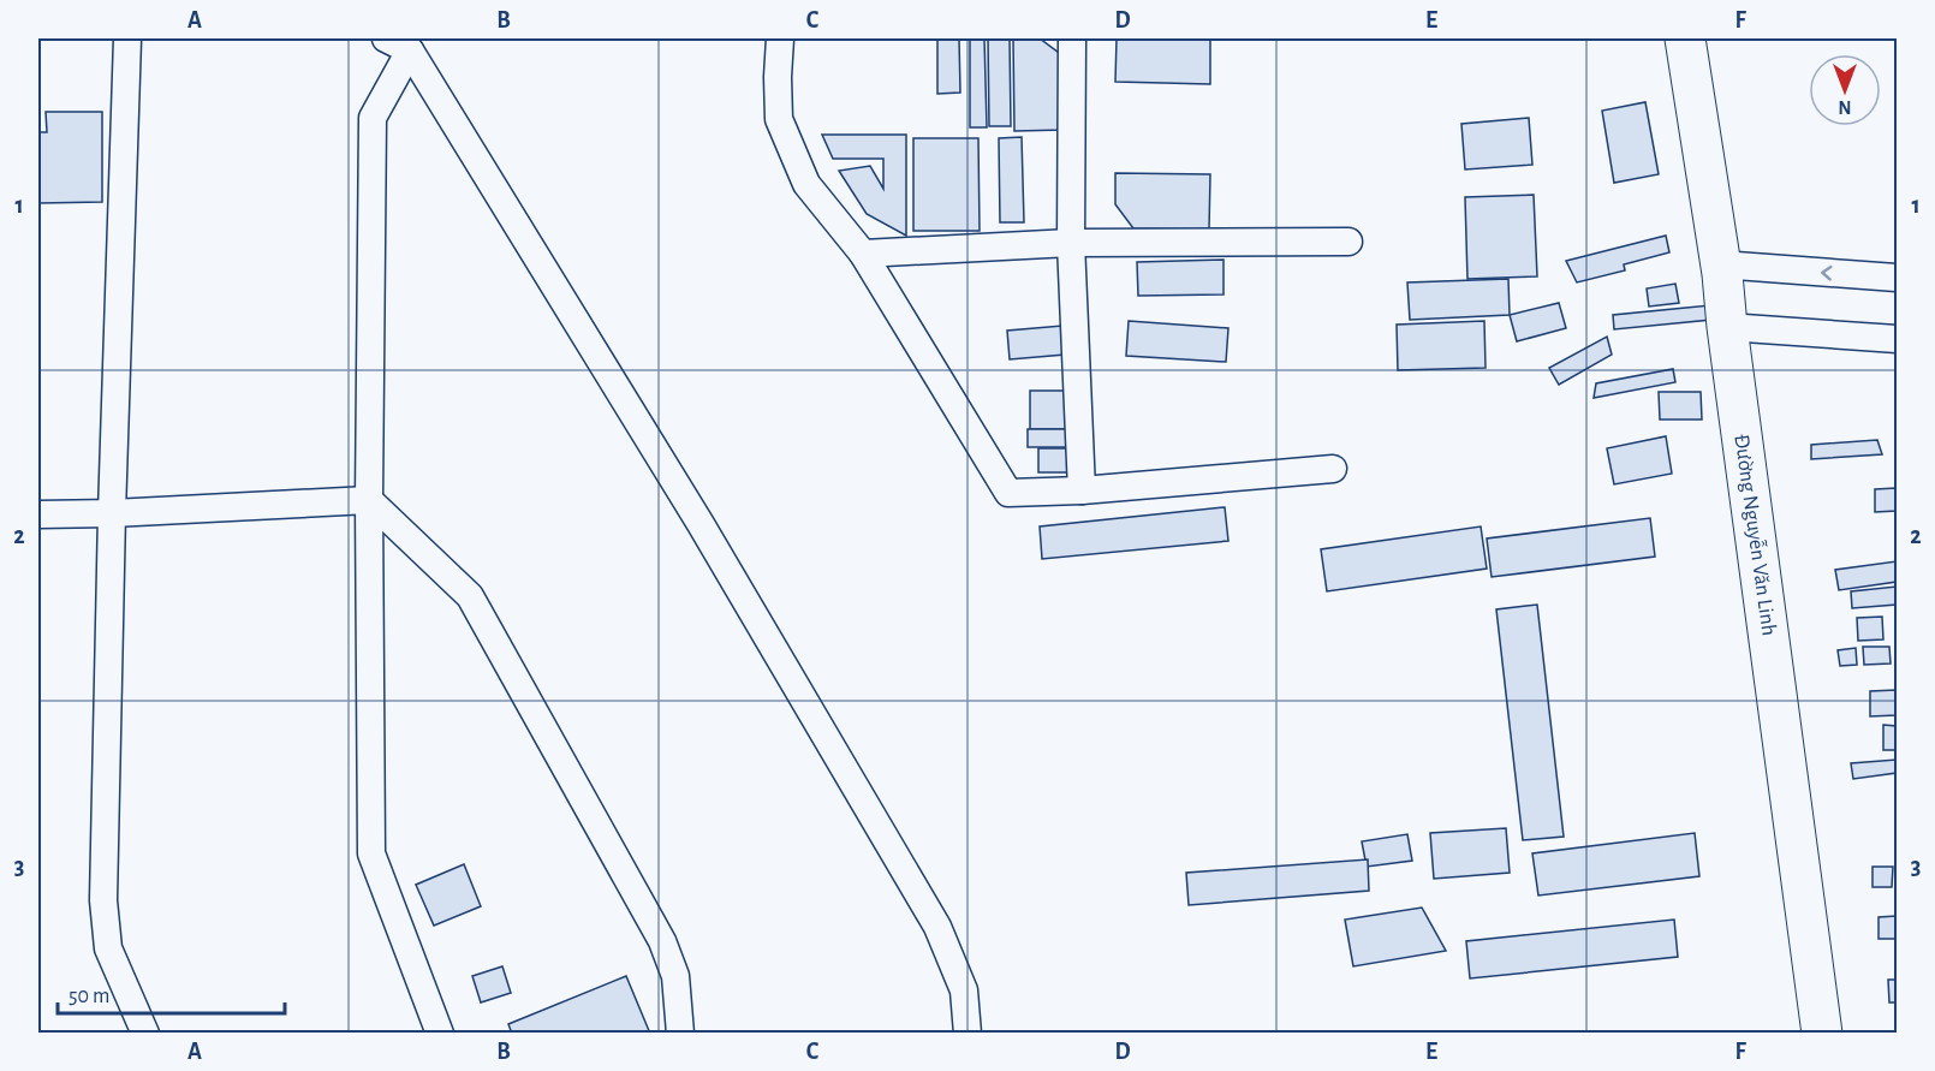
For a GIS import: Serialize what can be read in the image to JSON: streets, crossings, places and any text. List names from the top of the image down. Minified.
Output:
{"streets":{"main road":["Đường Nguyễn Văn Linh"]},"scale_bar":"50 m","north":"bottom","grid":{"columns":["A","B","C","D","E","F"],"rows":["1","2","3"]}}
